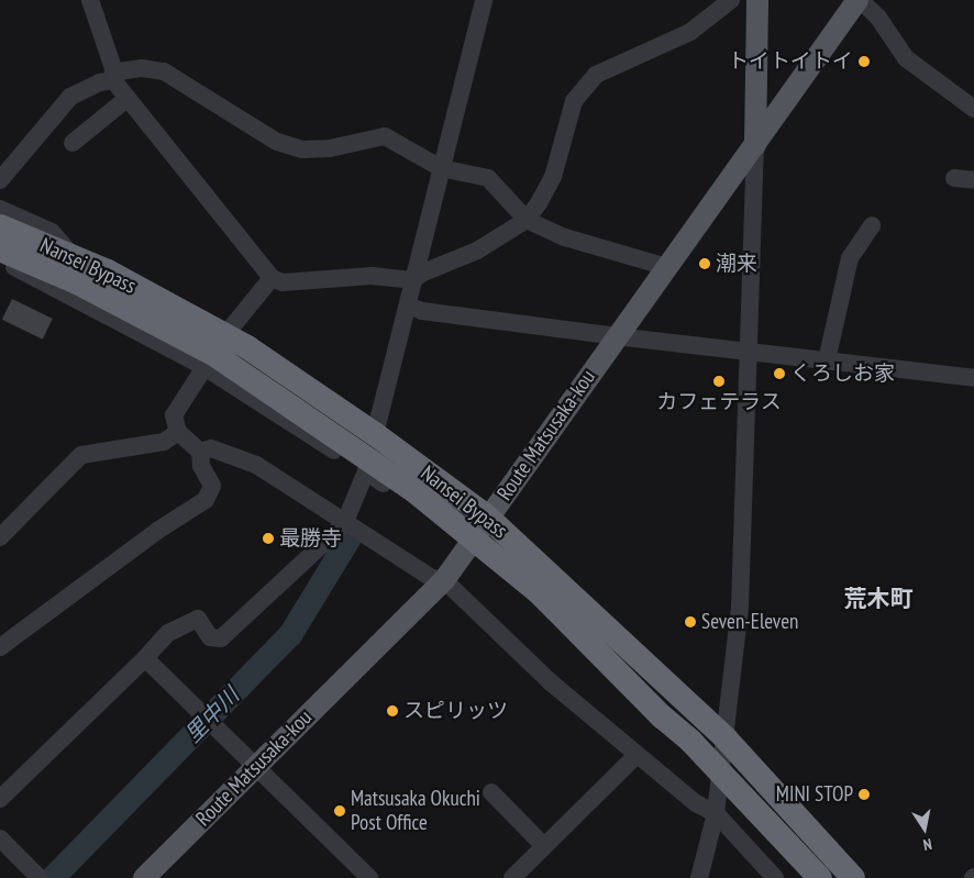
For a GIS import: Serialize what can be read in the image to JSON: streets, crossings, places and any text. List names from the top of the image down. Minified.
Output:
{"streets":{"highway":["Nansei Bypass"],"main road":["Route Matsusaka-kou"]},"crossings":[["Nansei Bypass","Route Matsusaka-kou"]],"districts":["荒木町"],"water":["里中川"],"places":["トイトイトイ","潮来","くろしお家","カフェテラス","最勝寺","Seven-Eleven","スピリッツ","MINI STOP","Matsusaka Okuchi Post Office"],"north":"bottom"}
